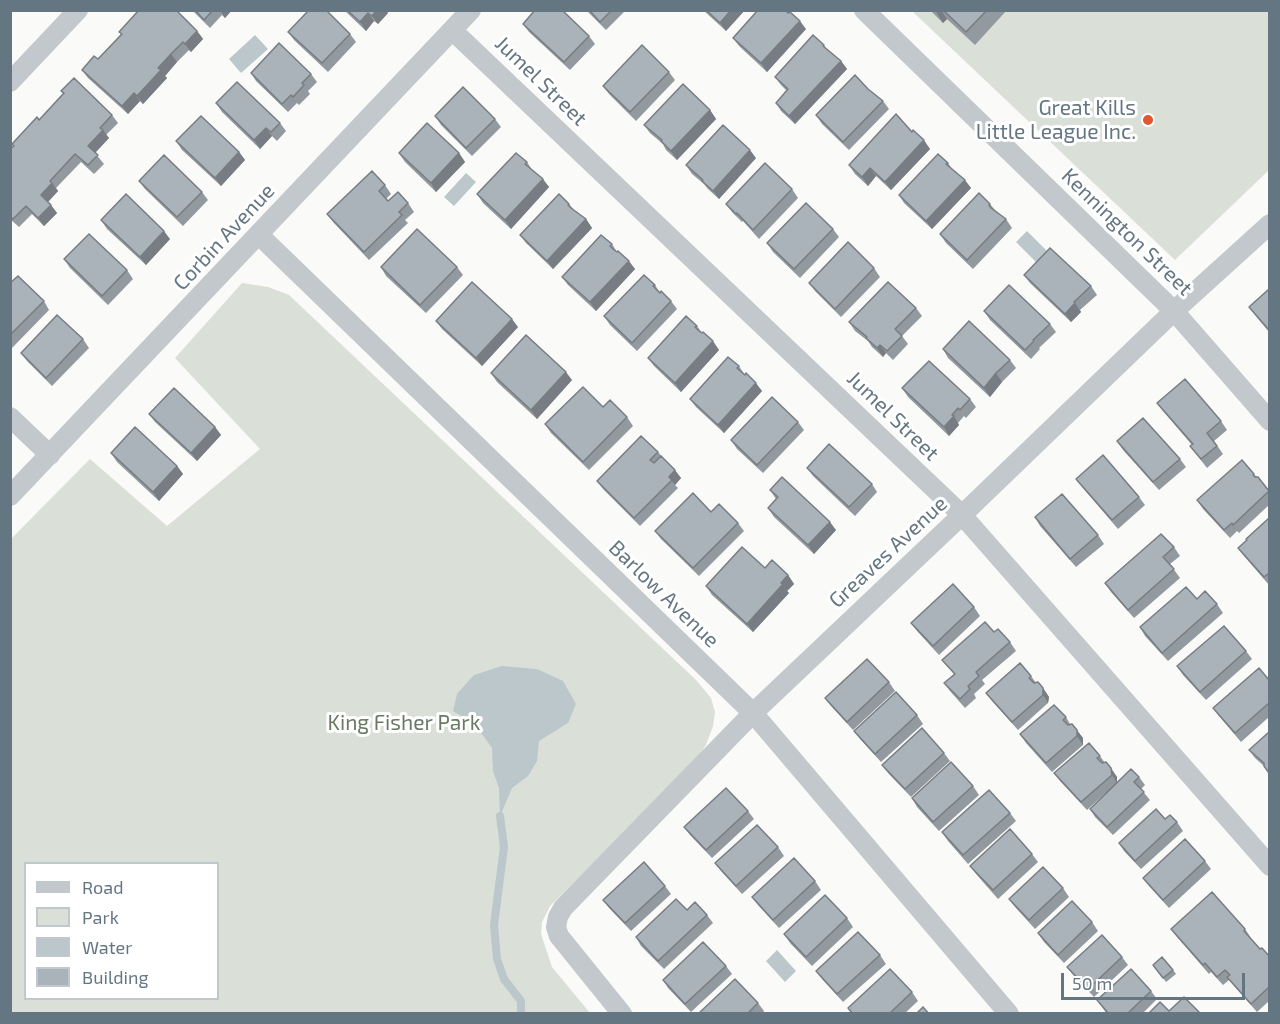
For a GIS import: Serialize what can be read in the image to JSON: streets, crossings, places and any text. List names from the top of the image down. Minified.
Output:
{"streets":{"street":["Jumel Street","Kennington Street","Corbin Avenue","Greaves Avenue","Barlow Avenue"]},"crossings":[["Jumel Street","Corbin Avenue"],["Jumel Street","Greaves Avenue"],["Kennington Street","Greaves Avenue"],["Corbin Avenue","Barlow Avenue"],["Greaves Avenue","Barlow Avenue"]],"parks":["King Fisher Park"],"places":["Great Kills Little League Inc."],"legend":["Road","Park","Water","Building"],"scale_bar":"50 m"}
